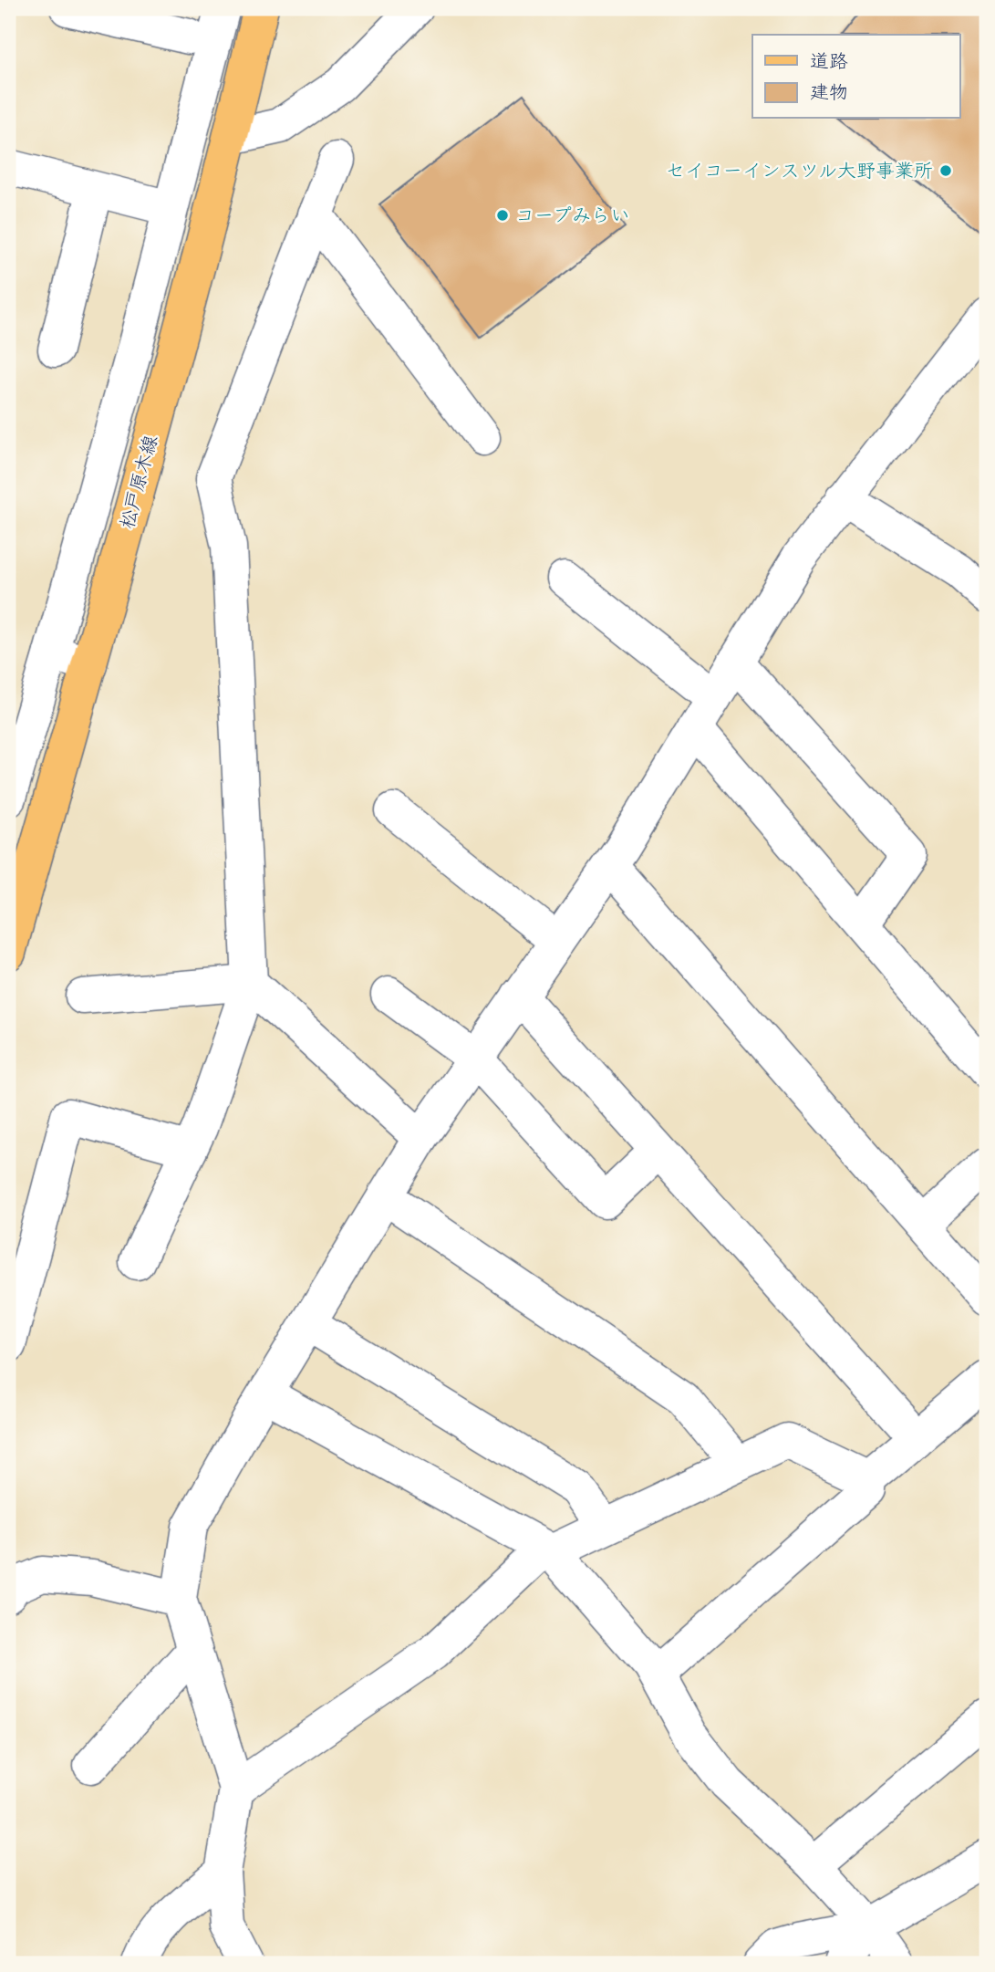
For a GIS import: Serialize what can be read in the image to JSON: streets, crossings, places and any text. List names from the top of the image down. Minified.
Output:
{"streets":{"main road":["松戸原木線"]},"places":["セイコーインスツル大野事業所","コープみらい"],"legend":["道路","建物"]}
